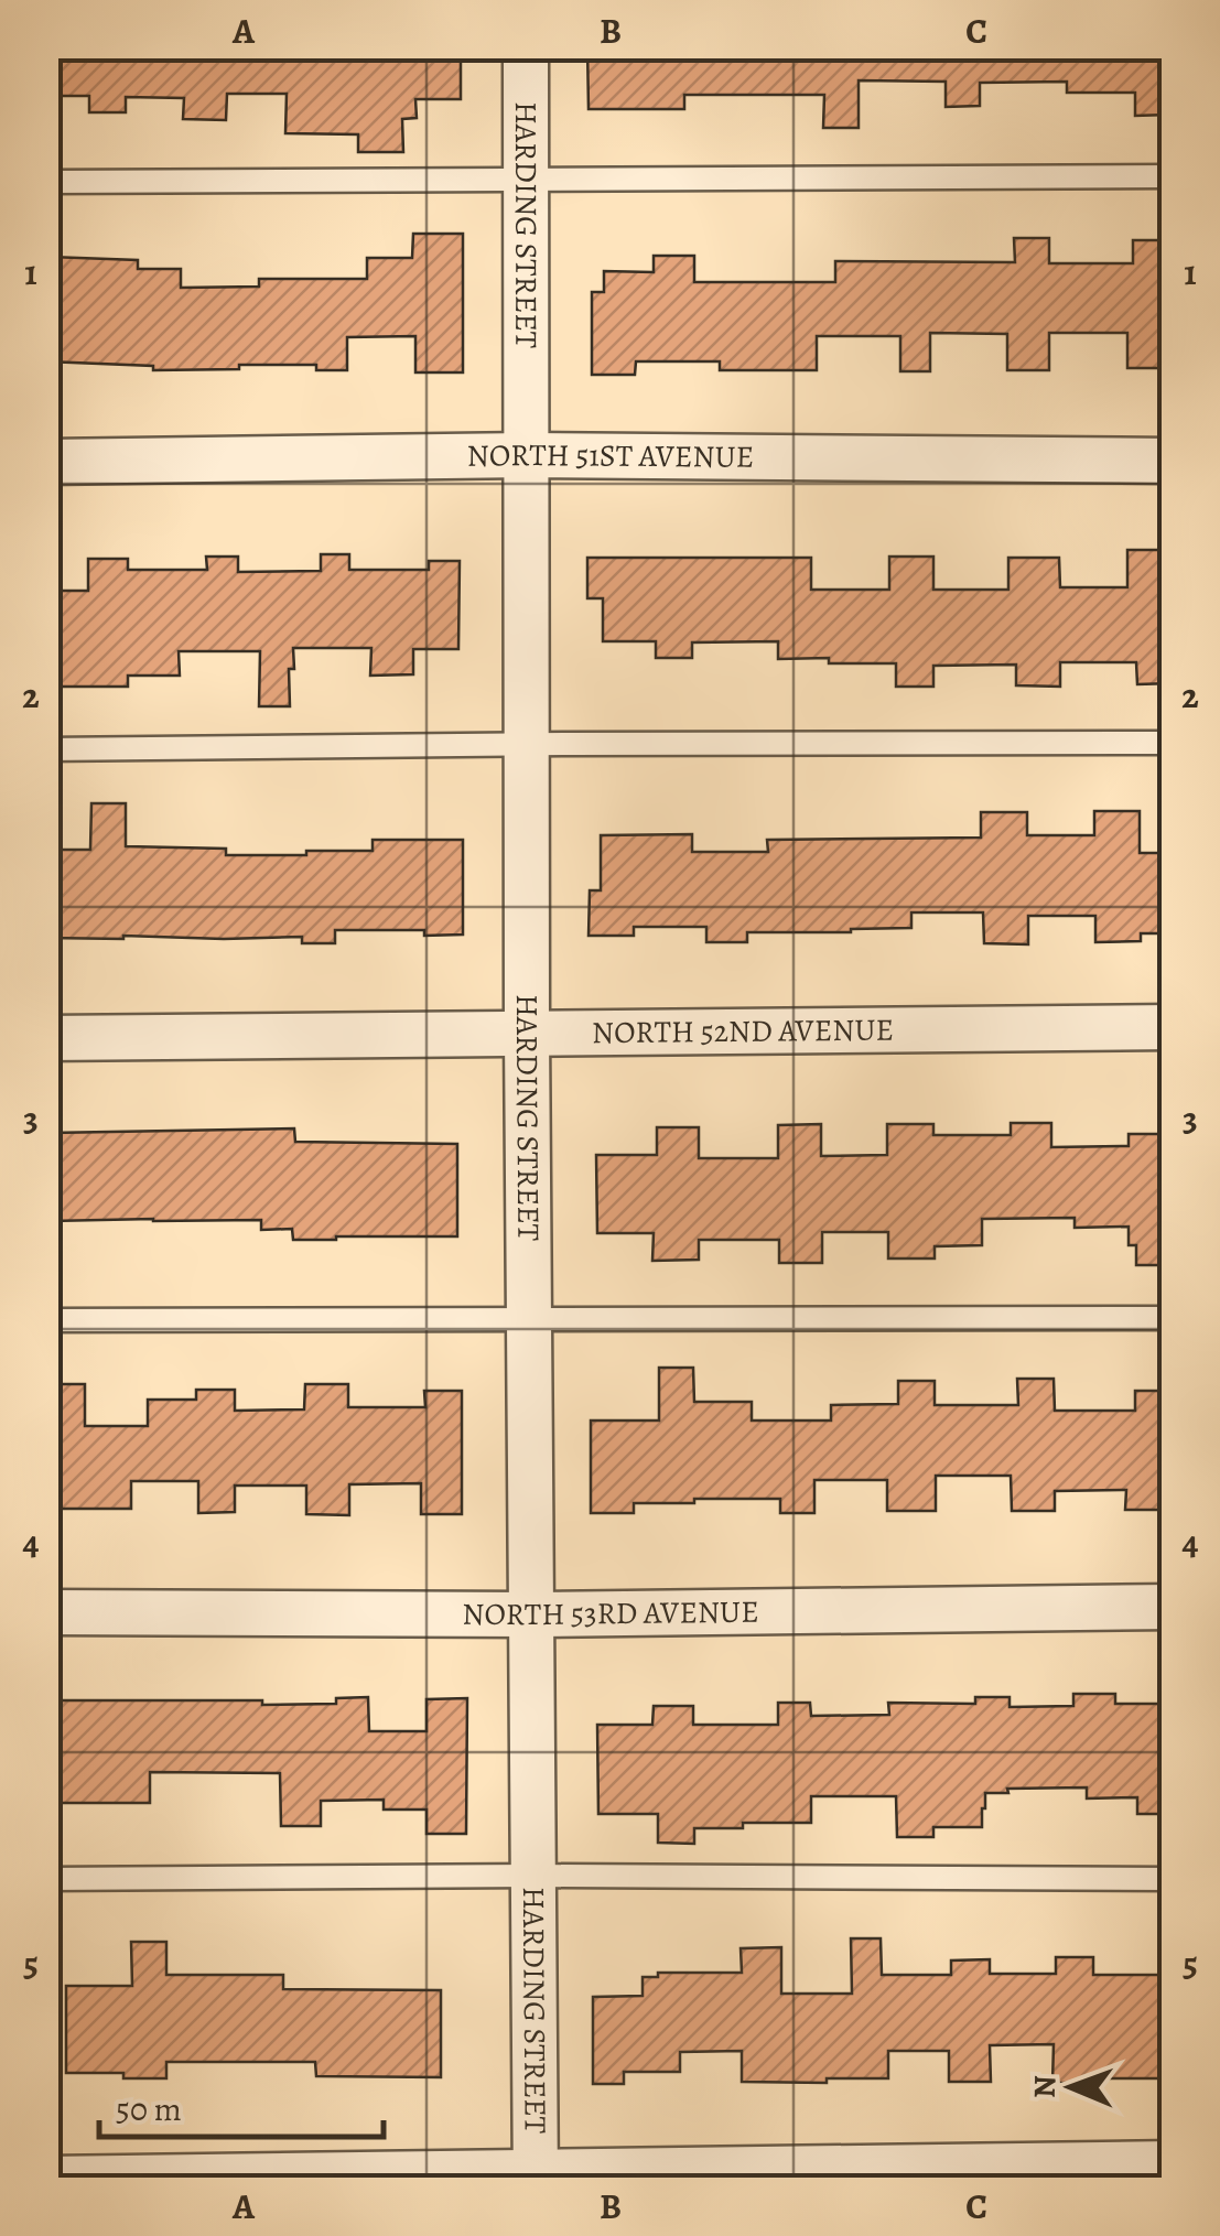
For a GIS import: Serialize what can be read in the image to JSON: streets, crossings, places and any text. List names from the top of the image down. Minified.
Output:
{"streets":{"street":["HARDING STREET","NORTH 51ST AVENUE","NORTH 52ND AVENUE","NORTH 53RD AVENUE"]},"crossings":[["HARDING STREET","NORTH 51ST AVENUE"],["HARDING STREET","NORTH 52ND AVENUE"],["HARDING STREET","NORTH 53RD AVENUE"]],"scale_bar":"50 m","north":"left","grid":{"columns":["A","B","C"],"rows":["1","2","3","4","5"]}}
